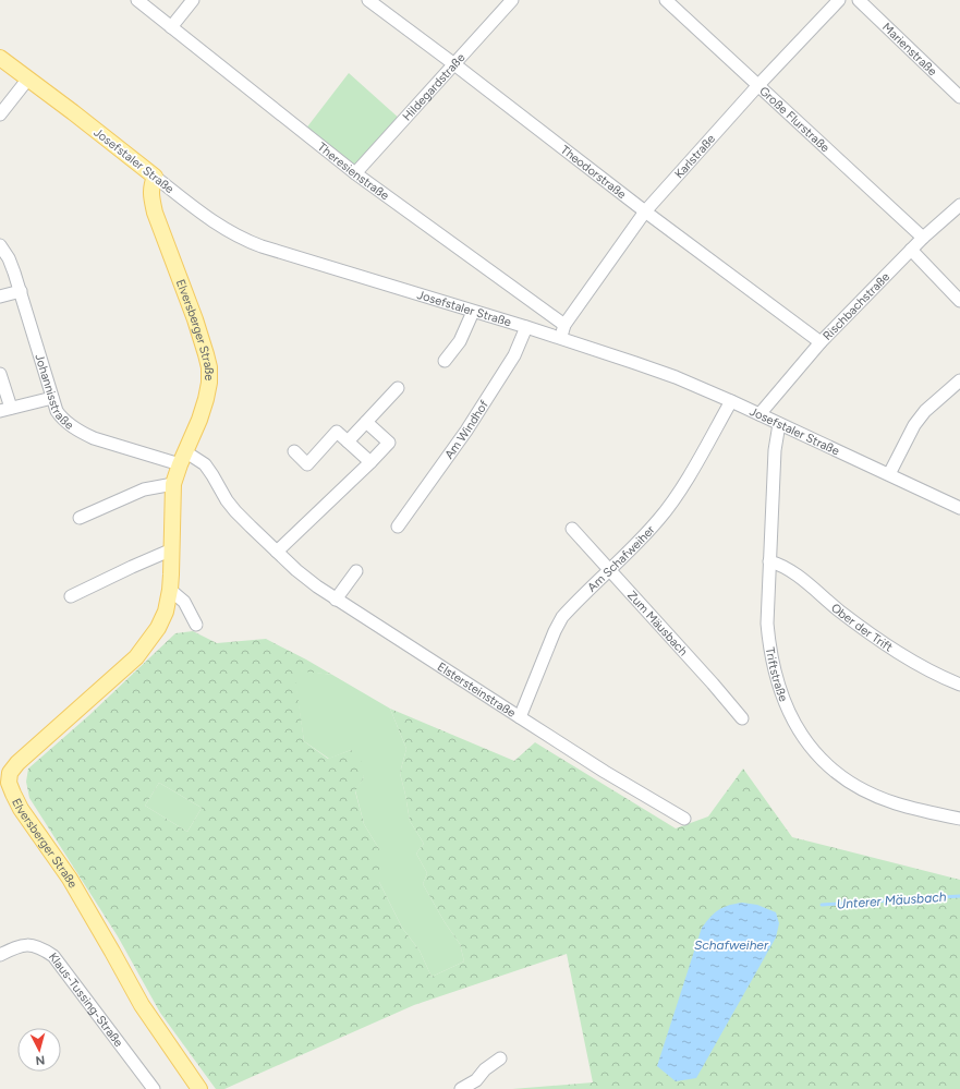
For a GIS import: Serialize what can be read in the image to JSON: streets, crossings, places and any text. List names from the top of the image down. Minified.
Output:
{"streets":{"main road":["Josefstaler Straße","Elversberger Straße"],"street":["Marienstraße","Hildegardstraße","Große Flurstraße","Karlstraße","Theresienstraße","Theodorstraße","Rischbachstraße","Johannisstraße","Am Windhof","Am Schafweiher","Zum Mäusbach","Ober der Trift","Triftstraße","Elstersteinstraße","Klaus-Tussing-Straße"]},"crossings":[["Hildegardstraße","Theresienstraße"],["Hildegardstraße","Theodorstraße"],["Große Flurstraße","Karlstraße"],["Große Flurstraße","Rischbachstraße"],["Karlstraße","Theresienstraße"],["Karlstraße","Theodorstraße"],["Josefstaler Straße","Rischbachstraße"],["Josefstaler Straße","Elversberger Straße"],["Josefstaler Straße","Am Windhof"],["Josefstaler Straße","Am Schafweiher"],["Josefstaler Straße","Triftstraße"],["Theodorstraße","Rischbachstraße"],["Elversberger Straße","Johannisstraße"],["Elversberger Straße","Elstersteinstraße"],["Johannisstraße","Elstersteinstraße"],["Am Schafweiher","Zum Mäusbach"],["Am Schafweiher","Elstersteinstraße"],["Ober der Trift","Triftstraße"]],"water":["Unterer Mäusbach","Schafweiher"],"north":"bottom"}
